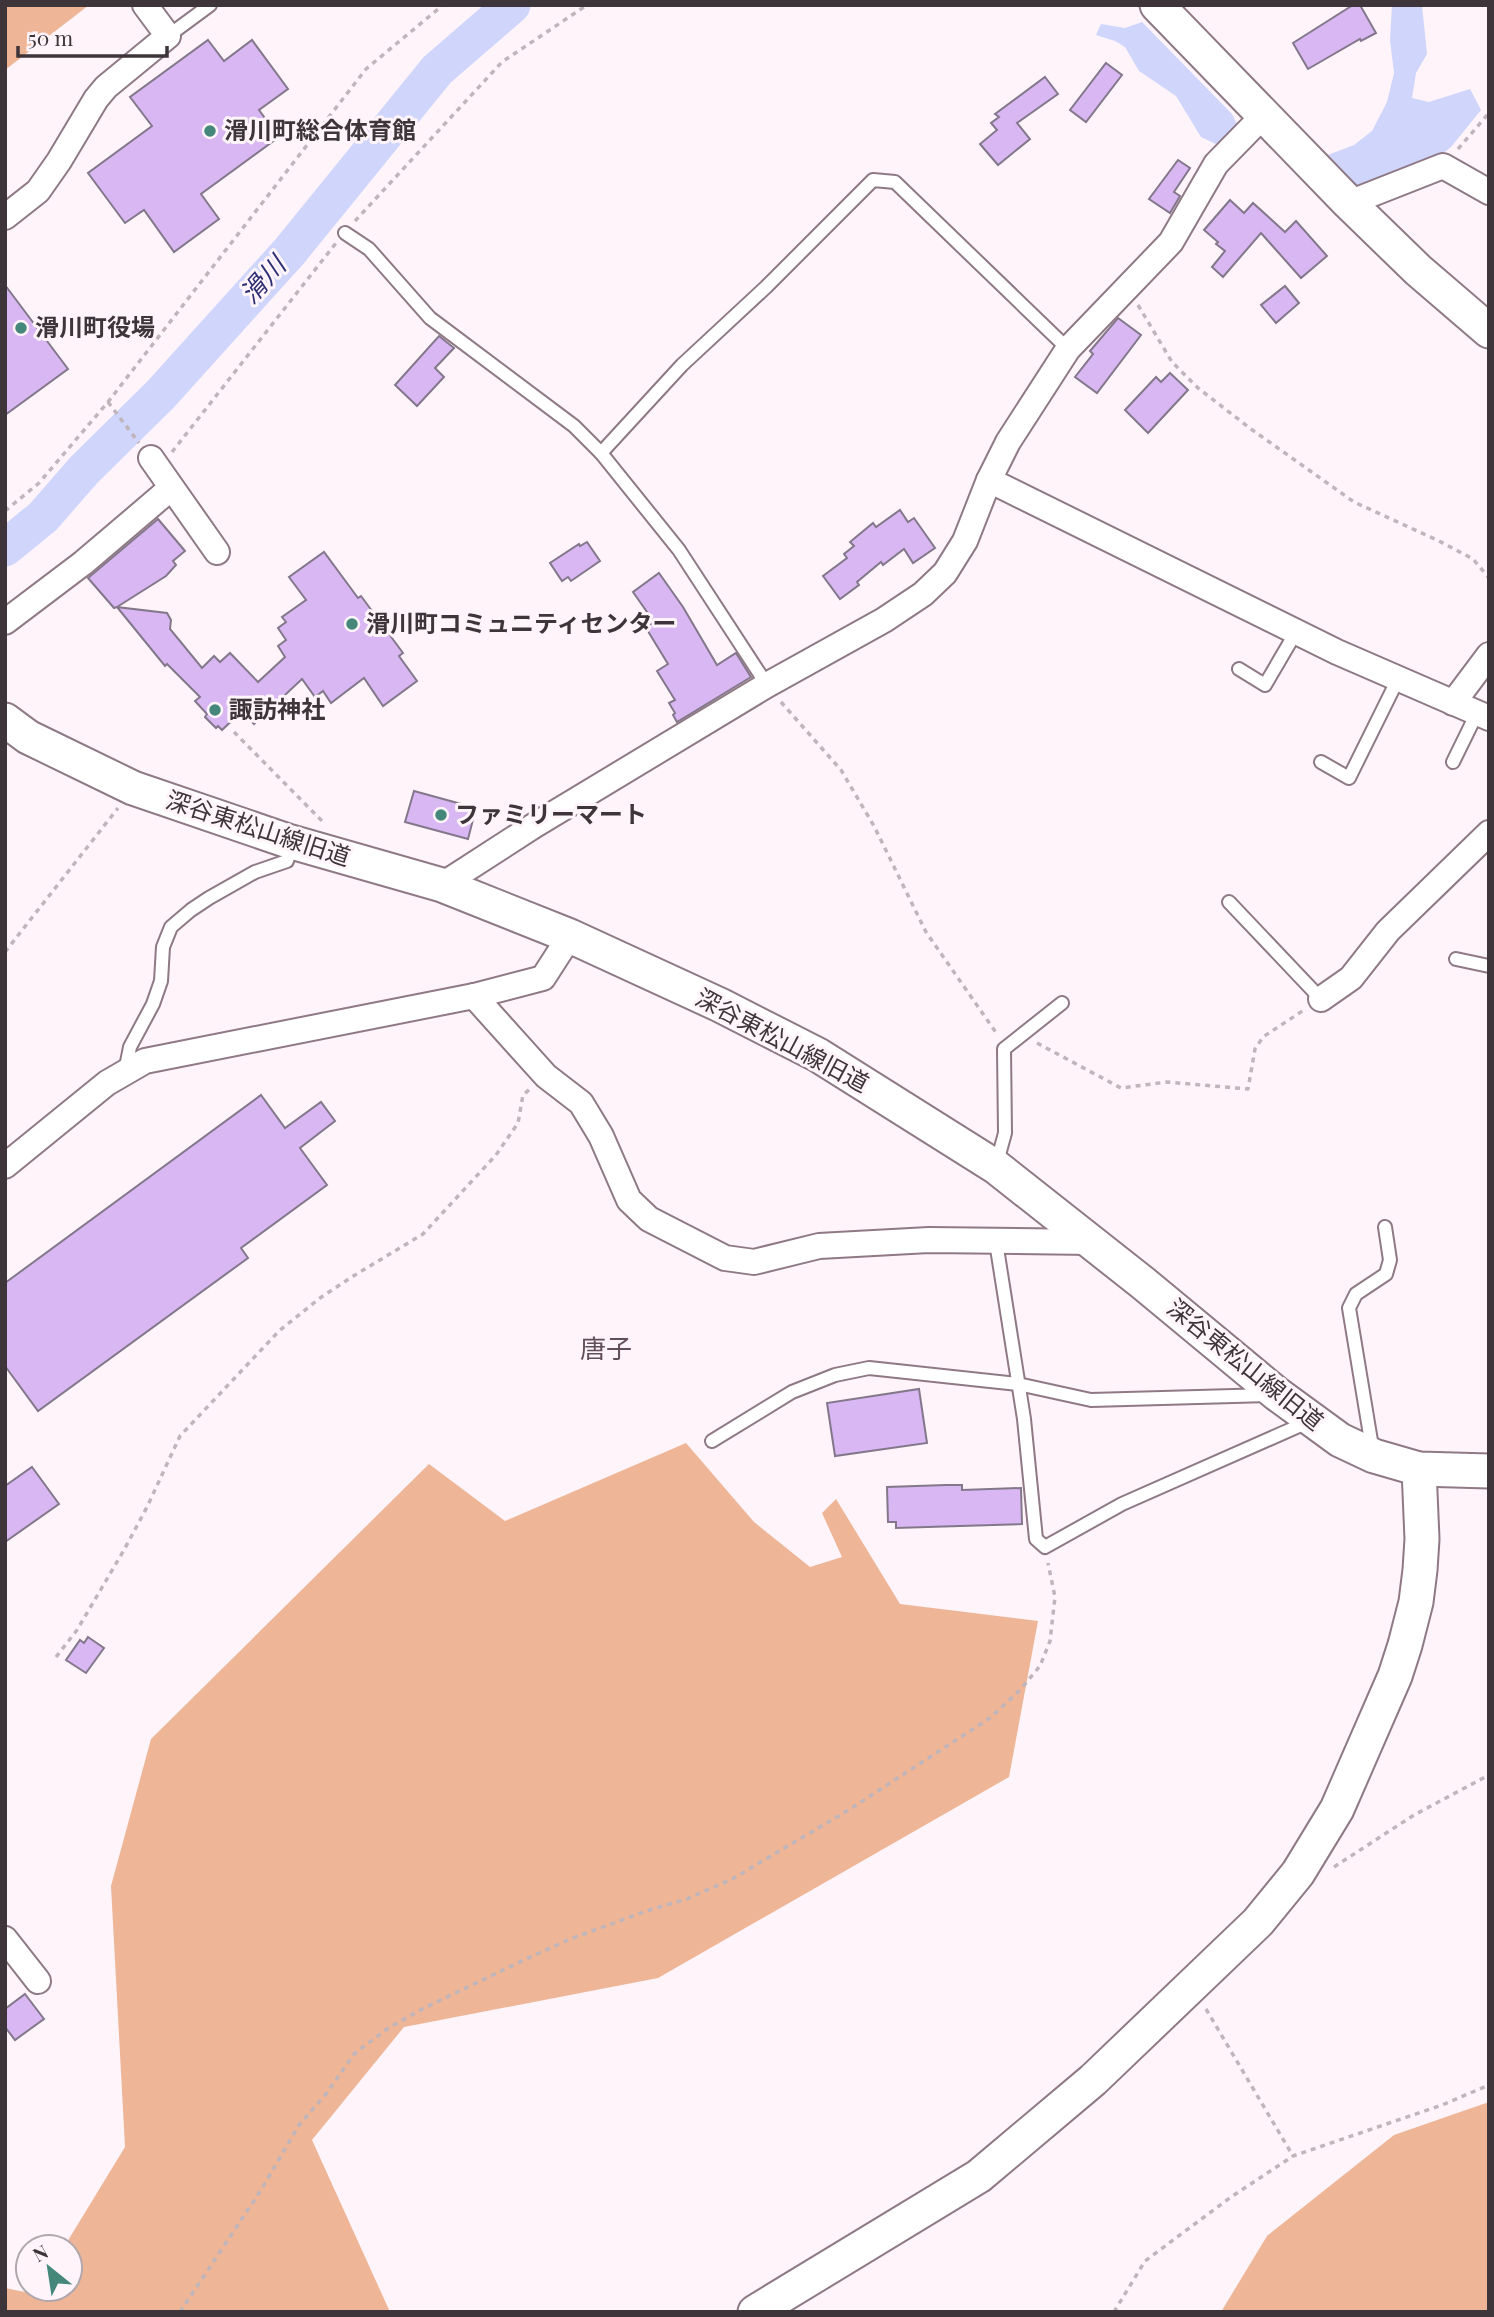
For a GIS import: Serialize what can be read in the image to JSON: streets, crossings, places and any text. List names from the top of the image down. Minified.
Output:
{"streets":{"street":["深谷東松山線旧道"]},"districts":["唐子"],"water":["滑川"],"places":["滑川町総合体育館","滑川町役場","滑川町コミュニティセンター","諏訪神社","ファミリーマート"],"scale_bar":"50 m","north":"top left"}
